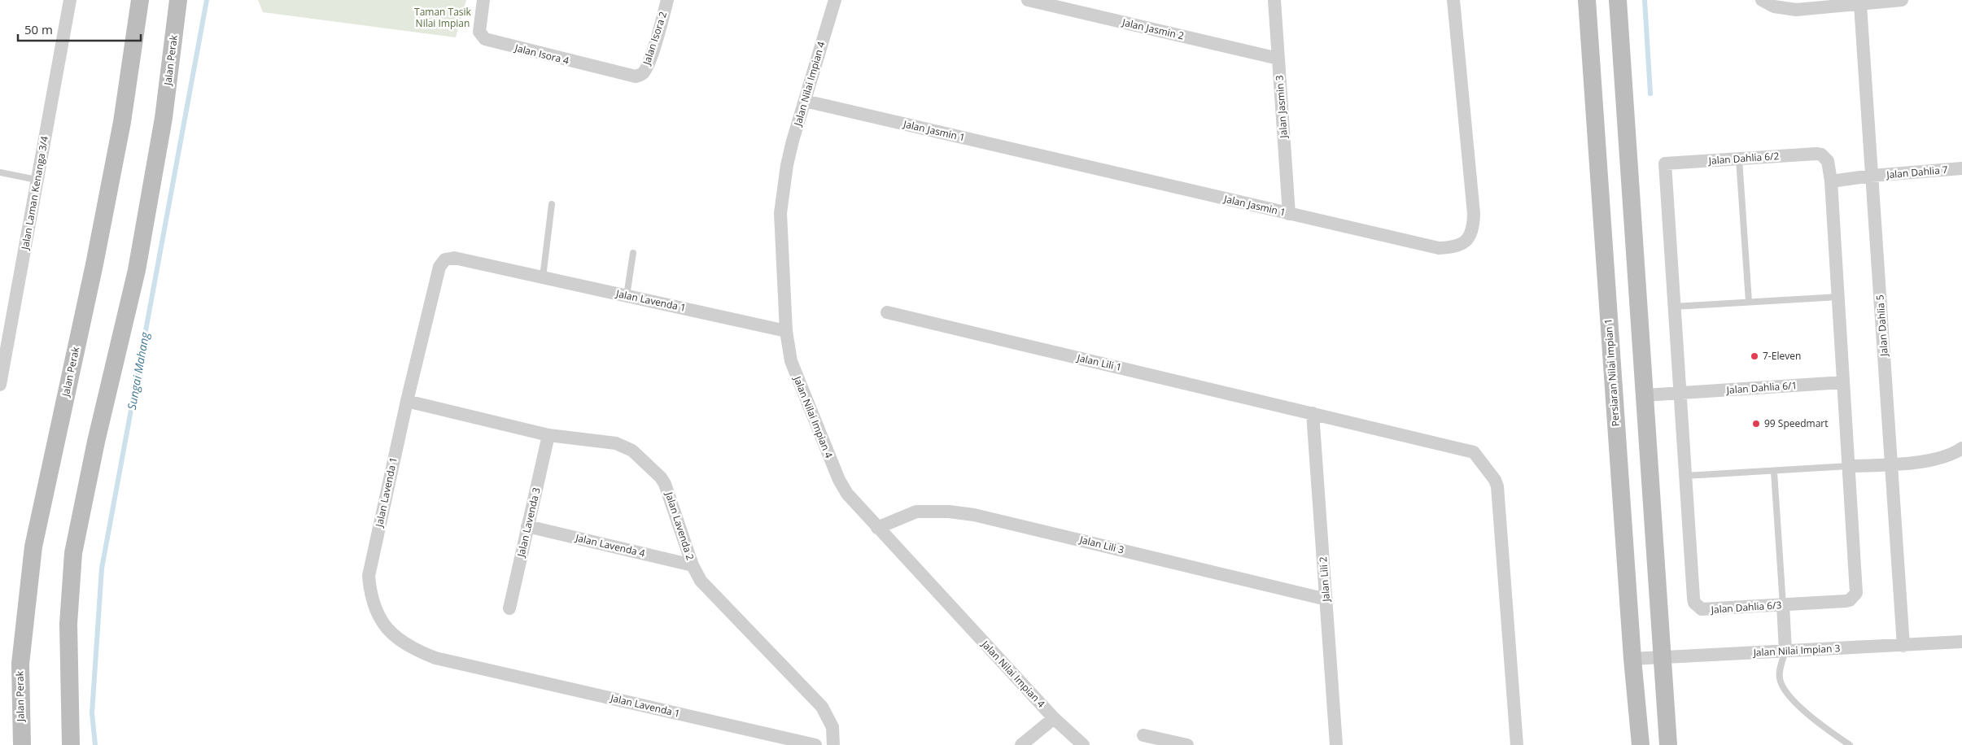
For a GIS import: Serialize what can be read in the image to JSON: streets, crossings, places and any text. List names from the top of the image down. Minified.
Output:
{"streets":{"main road":["Jalan Perak","Persiaran Nilai Impian 1"],"street":["Jalan Jasmin 2","Jalan Isora 2","Jalan Isora 4","Jalan Nilai Impian 4","Jalan Jasmin 3","Jalan Jasmin 1","Jalan Dahlia 6/2","Jalan Dahlia 7","Jalan Laman Kenanga 3/4","Jalan Lavenda 1","Jalan Dahlia 5","Jalan Lili 1","Jalan Dahlia 6/1","Jalan Lavenda 3","Jalan Lavenda 2","Jalan Lili 3","Jalan Lavenda 4","Jalan Lili 2","Jalan Dahlia 6/3","Jalan Nilai Impian 3"]},"crossings":[["Jalan Jasmin 2","Jalan Jasmin 3"],["Jalan Isora 2","Jalan Isora 4"],["Jalan Nilai Impian 4","Jalan Jasmin 1"],["Jalan Nilai Impian 4","Jalan Lavenda 1"],["Jalan Nilai Impian 4","Jalan Lili 3"],["Jalan Jasmin 3","Jalan Jasmin 1"],["Jalan Dahlia 6/2","Jalan Dahlia 7"],["Jalan Dahlia 6/2","Jalan Dahlia 6/1"],["Jalan Dahlia 6/2","Jalan Dahlia 6/3"],["Jalan Dahlia 7","Jalan Dahlia 5"],["Jalan Lavenda 1","Jalan Lavenda 2"],["Jalan Dahlia 5","Jalan Nilai Impian 3"],["Jalan Lili 1","Jalan Lili 2"],["Persiaran Nilai Impian 1","Jalan Nilai Impian 3"],["Jalan Dahlia 6/1","Jalan Dahlia 6/3"],["Jalan Lavenda 3","Jalan Lavenda 2"],["Jalan Lavenda 3","Jalan Lavenda 4"],["Jalan Lavenda 2","Jalan Lavenda 4"],["Jalan Lili 3","Jalan Lili 2"]],"water":["Sungai Mahang"],"parks":["Taman Tasik Nilai Impian"],"places":["7-Eleven","99 Speedmart"],"scale_bar":"50 m"}
